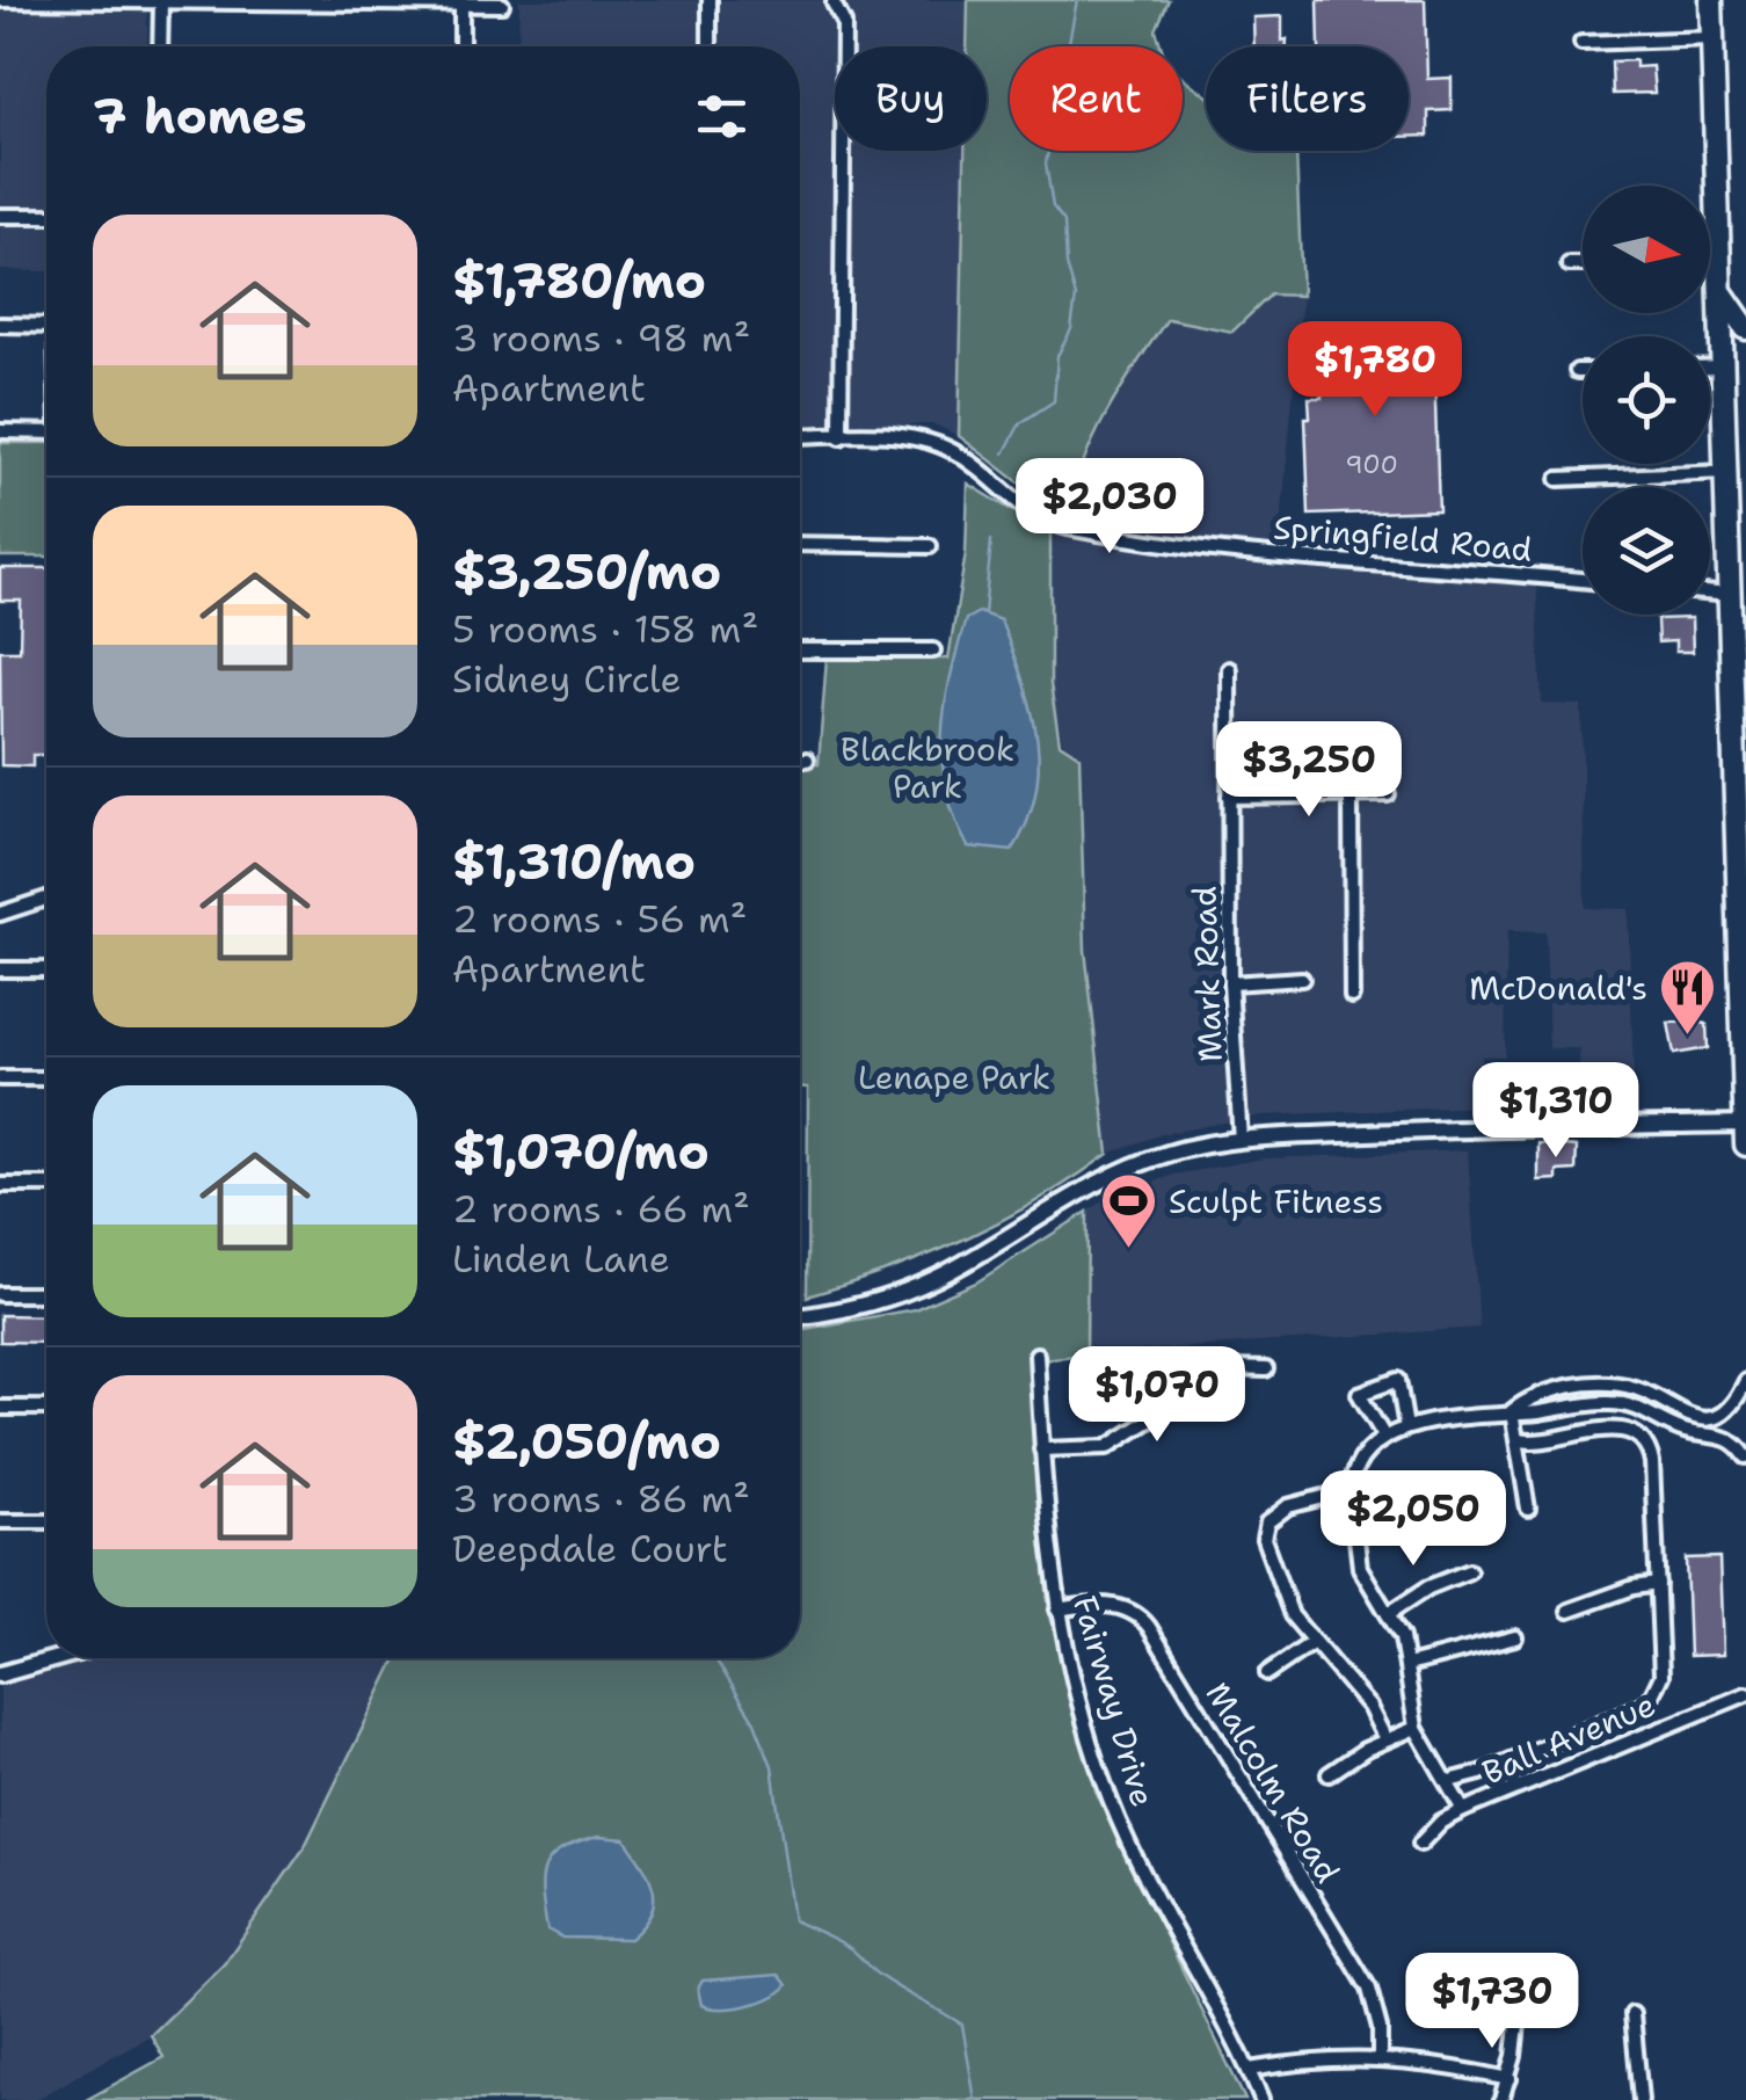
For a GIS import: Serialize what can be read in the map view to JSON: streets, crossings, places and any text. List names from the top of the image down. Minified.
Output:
{"streets":{"street":["Springfield Road","Mark Road","Fairway Drive","Ball Avenue","Malcolm Road"]},"crossings":[["Fairway Drive","Malcolm Road"]],"parks":["Blackbrook Park","Lenape Park"],"places":{"restaurant":["McDonald's"],"sports":["Sculpt Fitness"]},"house_numbers":["900"],"north":"right","page":{"chip":["Buy","Rent","Filters"],"heading":"7 homes","list":[{"name":"$1,780/mo","note":"3 rooms · 98 m² · Apartment"},{"name":"$3,250/mo","note":"5 rooms · 158 m² · Sidney Circle"},{"name":"$1,310/mo","note":"2 rooms · 56 m² · Apartment"},{"name":"$1,070/mo","note":"2 rooms · 66 m² · Linden Lane"},{"name":"$2,050/mo","note":"3 rooms · 86 m² · Deepdale Court"}],"price":["$1,780","$2,030","$3,250","$1,310","$1,070","$2,050","$1,730"]}}
